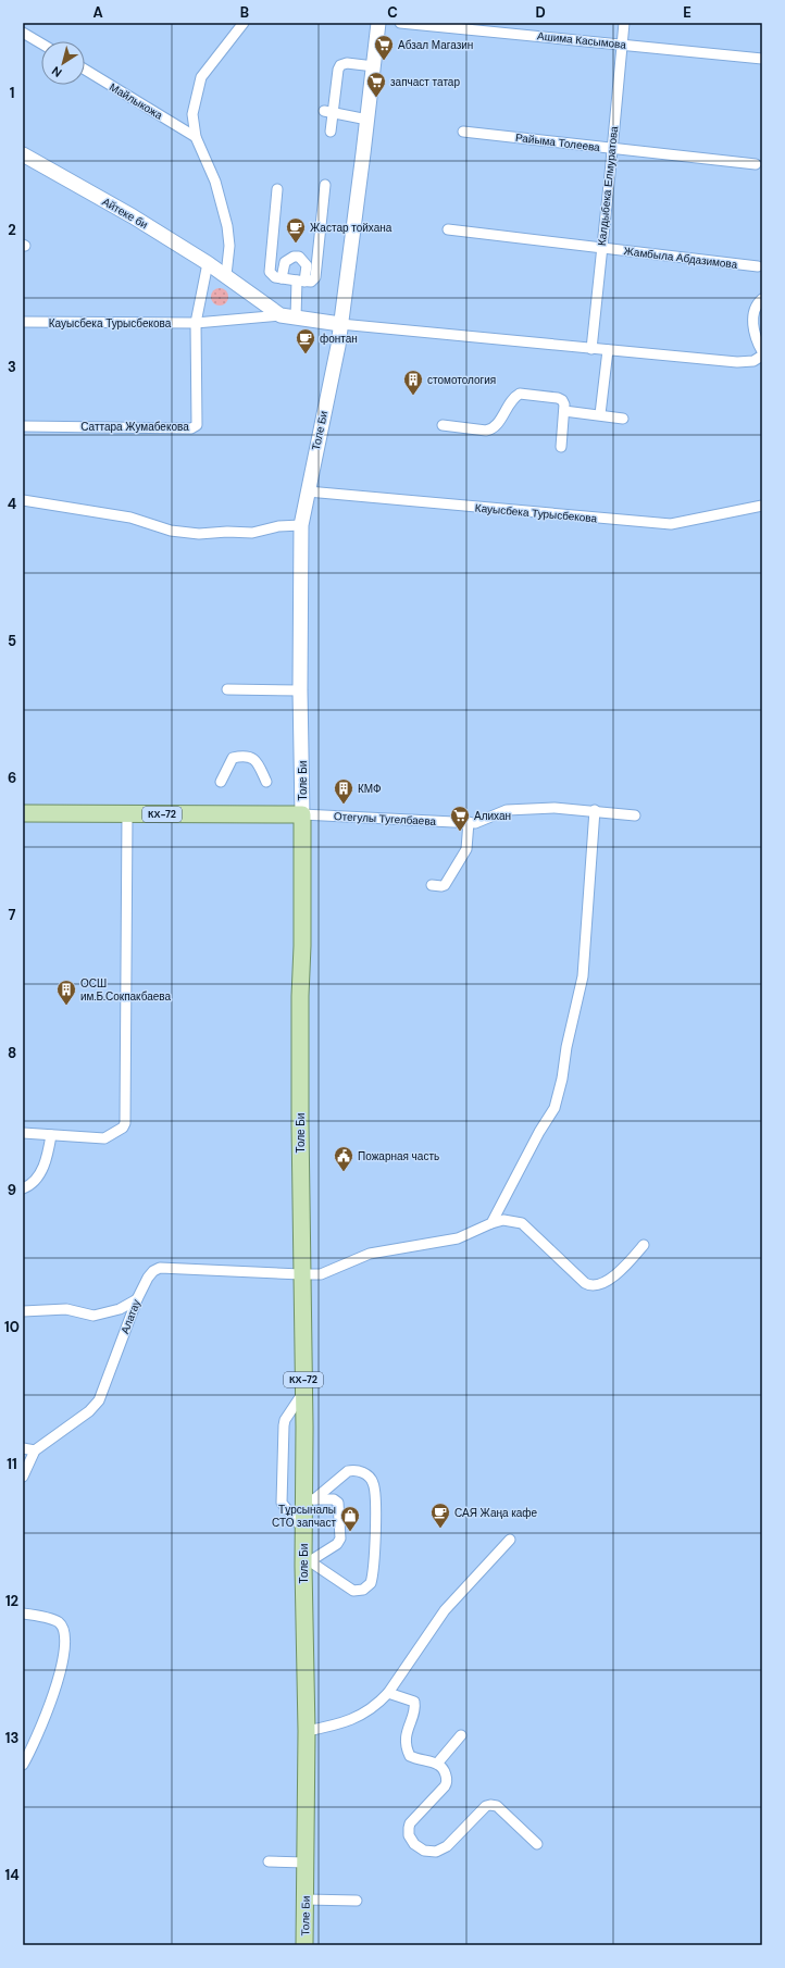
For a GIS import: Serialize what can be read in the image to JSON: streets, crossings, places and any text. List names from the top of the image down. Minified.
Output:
{"streets":{"main road":["Толе Би","КХ-72"],"street":["Ашима Касымова","Майлыкожа","Райыма Толеева","Калдыбека Елмуратова","Айтеке би","Жамбыла Абдазимова","Кауысбека Турысбекова","Саттара Жумабекова","Отегулы Тугелбаева","Алатау"]},"crossings":[["Ашима Касымова","Калдыбека Елмуратова"],["Райыма Толеева","Калдыбека Елмуратова"],["Калдыбека Елмуратова","Жамбыла Абдазимова"],["Айтеке би","Кауысбека Турысбекова"],["Кауысбека Турысбекова","Саттара Жумабекова"],["Кауысбека Турысбекова","Толе Би"],["Толе Би","КХ-72"],["Толе Би","Отегулы Тугелбаева"],["Толе Би","Алатау"],["КХ-72","Отегулы Тугелбаева"]],"places":{"supermarket":["Абзал Магазин","запчаст татар","Алихан"],"cafe":["Жастар тойхана","фонтан","САЯ Жаңа кафе"],"building":["стомотология","КМФ","ОСШ им.Б.Сокпакбаева"],"public building":["Пожарная часть"],"shop":["Тұрсыналы СТО запчаст"]},"north":"bottom left","grid":{"columns":["A","B","C","D","E"],"rows":["1","2","3","4","5","6","7","8","9","10","11","12","13","14"]}}
